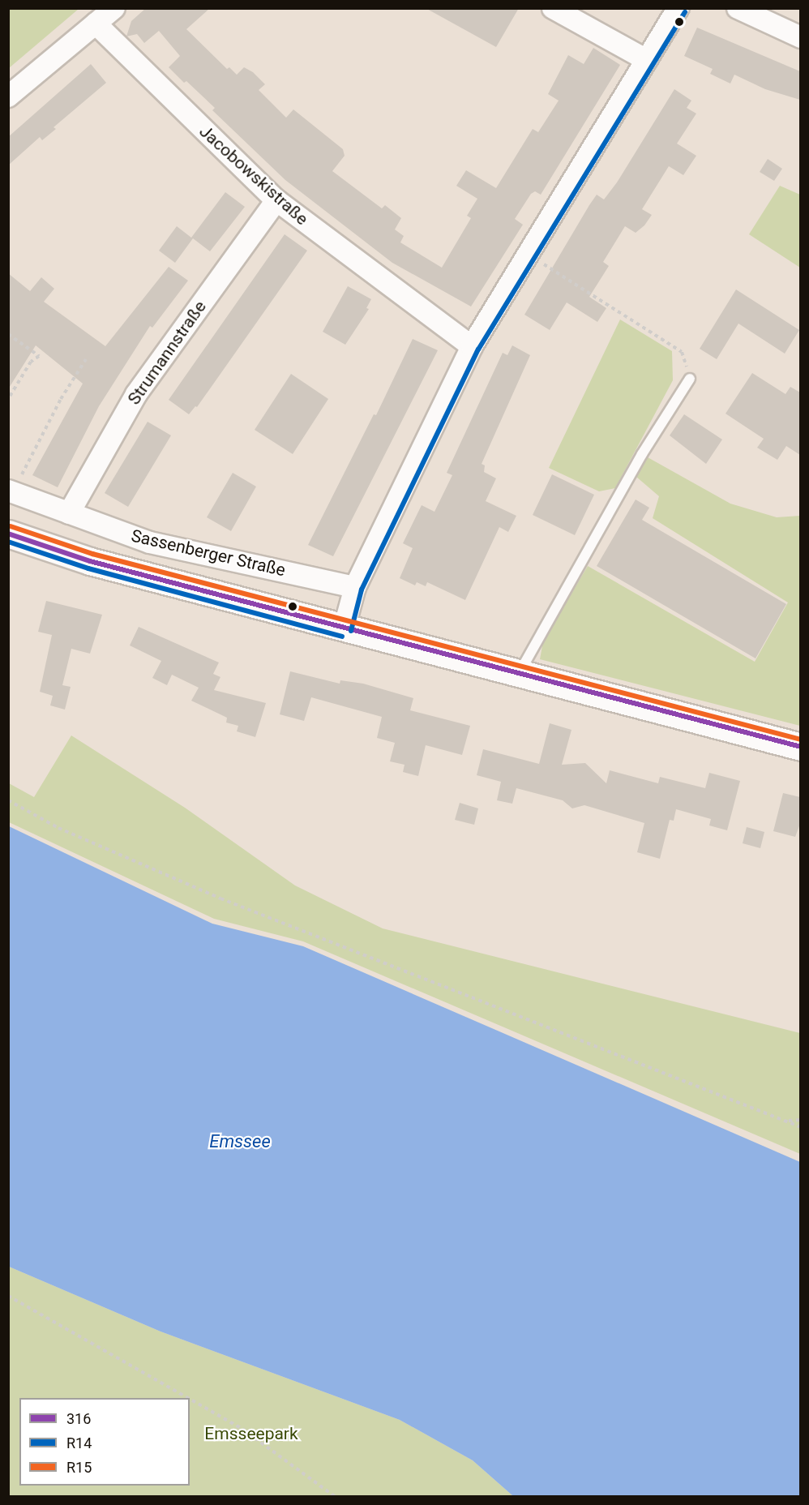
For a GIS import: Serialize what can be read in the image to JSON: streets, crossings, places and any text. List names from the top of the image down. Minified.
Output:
{"streets":{"street":["Jacobowskistraße","Strumannstraße","Sassenberger Straße"]},"crossings":[["Jacobowskistraße","Strumannstraße"],["Strumannstraße","Sassenberger Straße"]],"water":["Emssee"],"parks":["Emsseepark"],"lines":["transit line R14","transit line R15","transit line 316"],"legend":["316","R14","R15"]}
